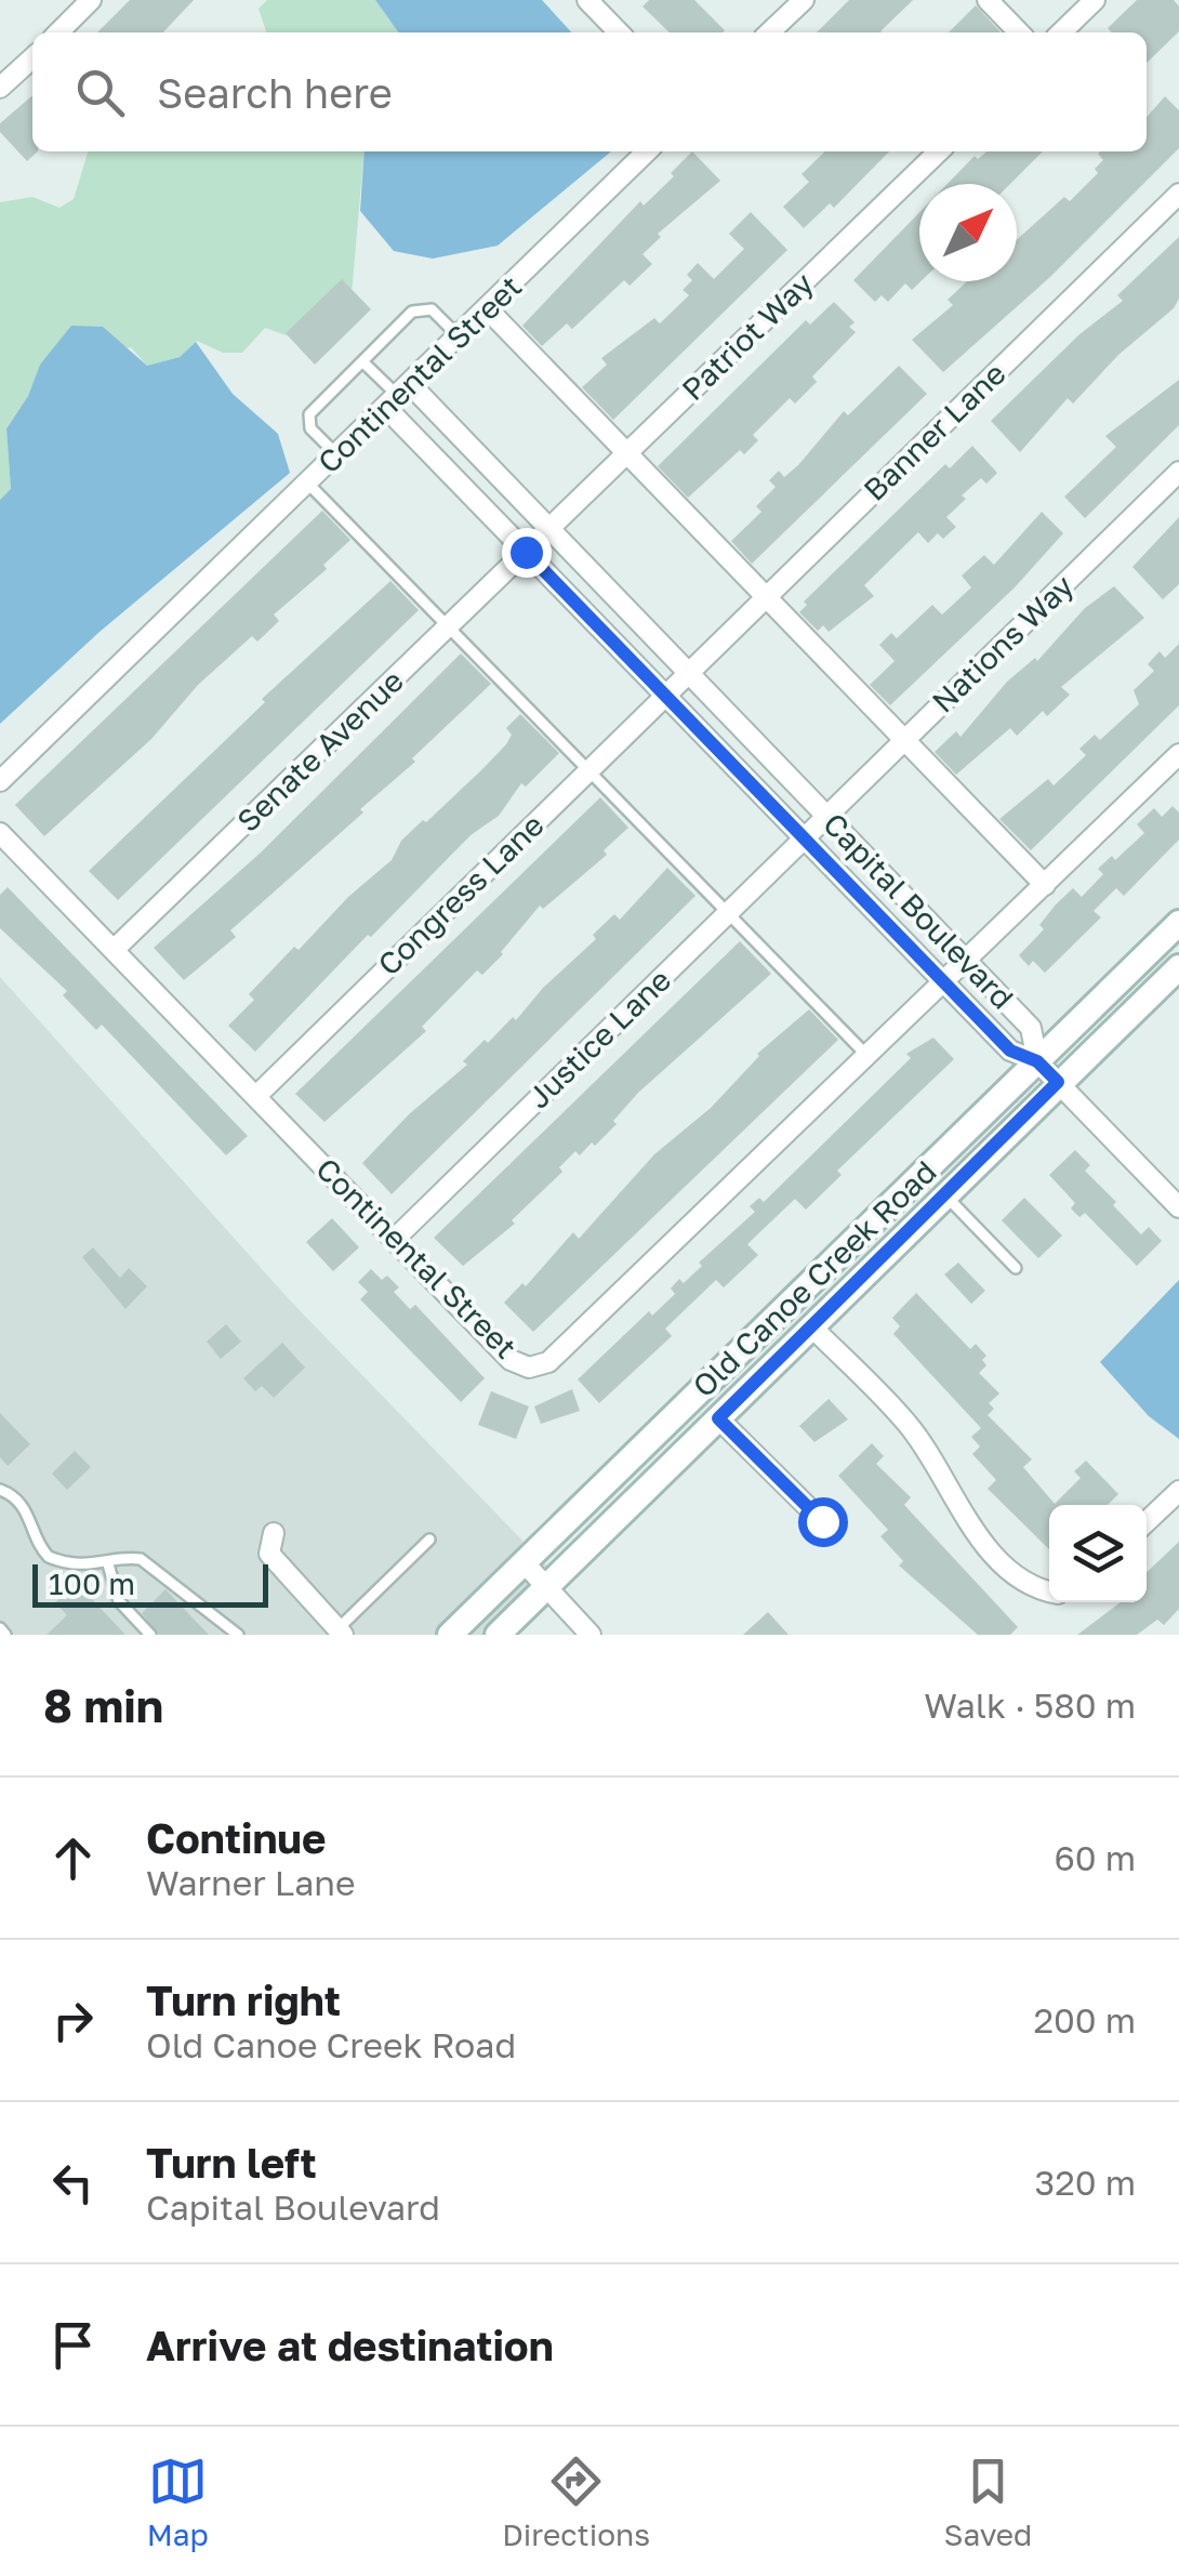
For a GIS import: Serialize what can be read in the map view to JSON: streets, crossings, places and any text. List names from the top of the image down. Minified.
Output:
{"streets":{"main road":["Old Canoe Creek Road"],"street":["Patriot Way","Continental Street","Banner Lane","Nations Way","Senate Avenue","Congress Lane","Capital Boulevard","Justice Lane"]},"crossings":[["Patriot Way","Senate Avenue"],["Patriot Way","Capital Boulevard"],["Continental Street","Senate Avenue"],["Continental Street","Congress Lane"],["Continental Street","Capital Boulevard"],["Continental Street","Justice Lane"],["Banner Lane","Congress Lane"],["Banner Lane","Capital Boulevard"],["Nations Way","Capital Boulevard"],["Nations Way","Justice Lane"],["Senate Avenue","Capital Boulevard"],["Congress Lane","Capital Boulevard"],["Capital Boulevard","Justice Lane"],["Capital Boulevard","Old Canoe Creek Road"]],"scale_bar":"100 m","north":"top right","page":{"search":"Search here","scale":"100 m","heading":["8 min","Walk · 580 m"],"list":[["Continue","Warner Lane","60 m"],["Turn right","Old Canoe Creek Road","200 m"],["Turn left","Capital Boulevard","320 m"],"Arrive at destination"],"nav":["Map","Directions","Saved"]}}
